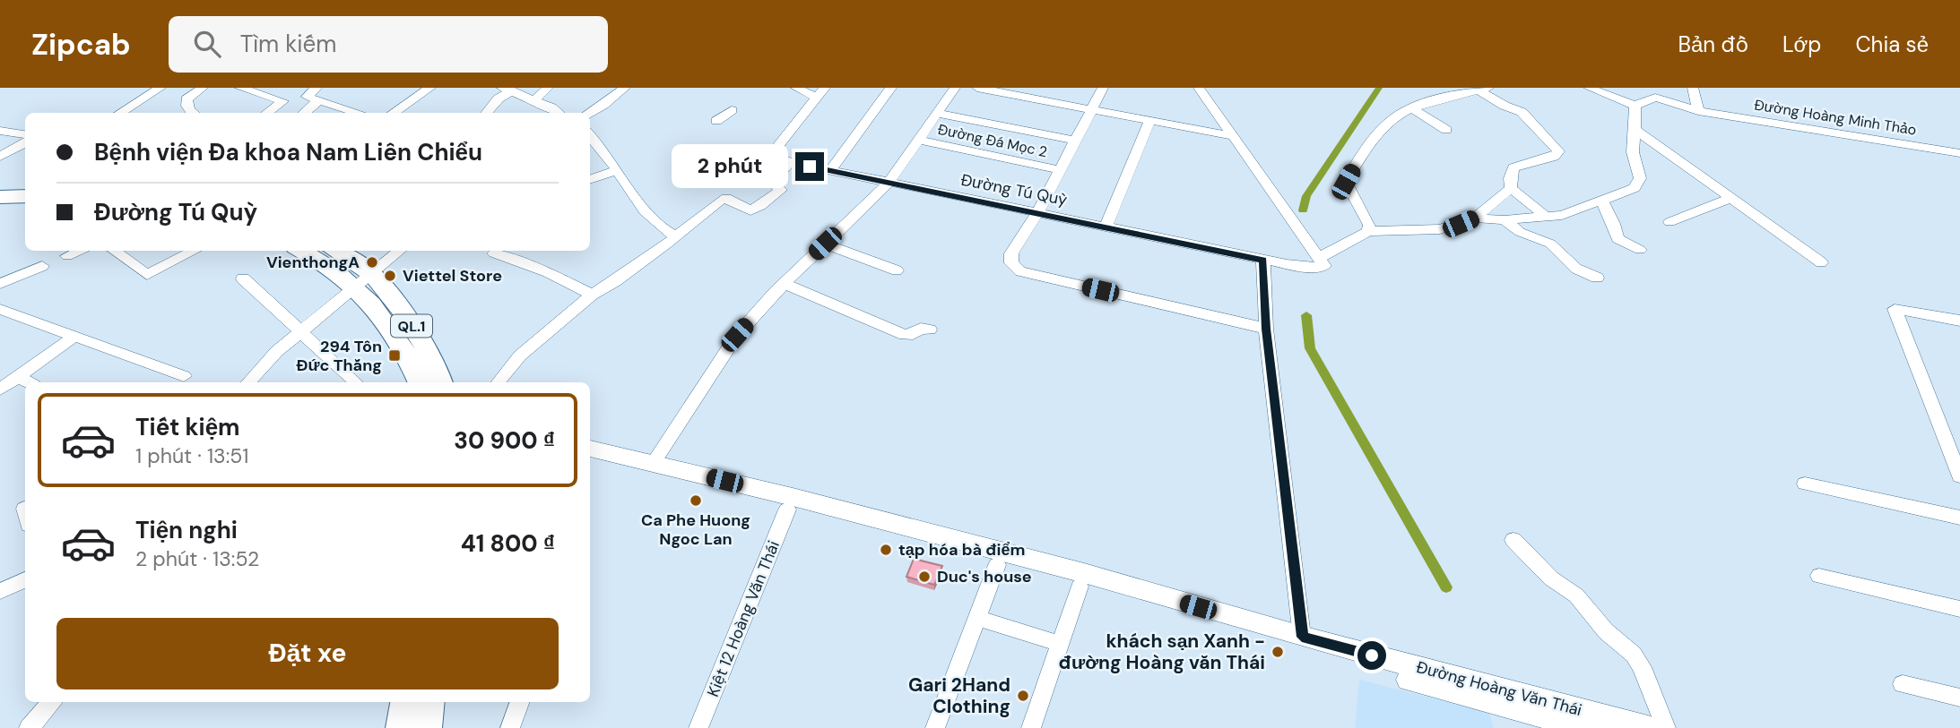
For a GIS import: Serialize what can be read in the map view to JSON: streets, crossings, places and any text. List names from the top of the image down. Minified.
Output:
{"streets":{"highway":["QL.1"],"main road":["Đường Hoàng Văn Thái"],"street":["Đường Hoàng Minh Thảo","Đường Đá Mọc 2","Đường Tú Quỳ","Kiệt 12 Hoàng Văn Thái"]},"crossings":[["Kiệt 12 Hoàng Văn Thái","Đường Hoàng Văn Thái"]],"places":{"other":["VienthongA","Viettel Store","Ca Phe Huong Ngoc Lan","tạp hóa bà điểm","Duc's house","khách sạn Xanh - đường Hoàng văn Thái","Gari 2Hand Clothing"],"transit":["294 Tôn Đức Thắng"]},"page":{"header":"Zipcab","search":"Tìm kiếm","nav":["Bản đồ","Lớp","Chia sẻ"],"banner":["Bệnh viện Đa khoa Nam Liên Chiểu","Đường Tú Quỳ"],"bubble":"2 phút","list":[{"name":"Tiết kiệm","note":"1 phút · 13:51","value":"30 900 ₫"},{"name":"Tiện nghi","note":"2 phút · 13:52","value":"41 800 ₫"}],"buttons":"Đặt xe"}}
